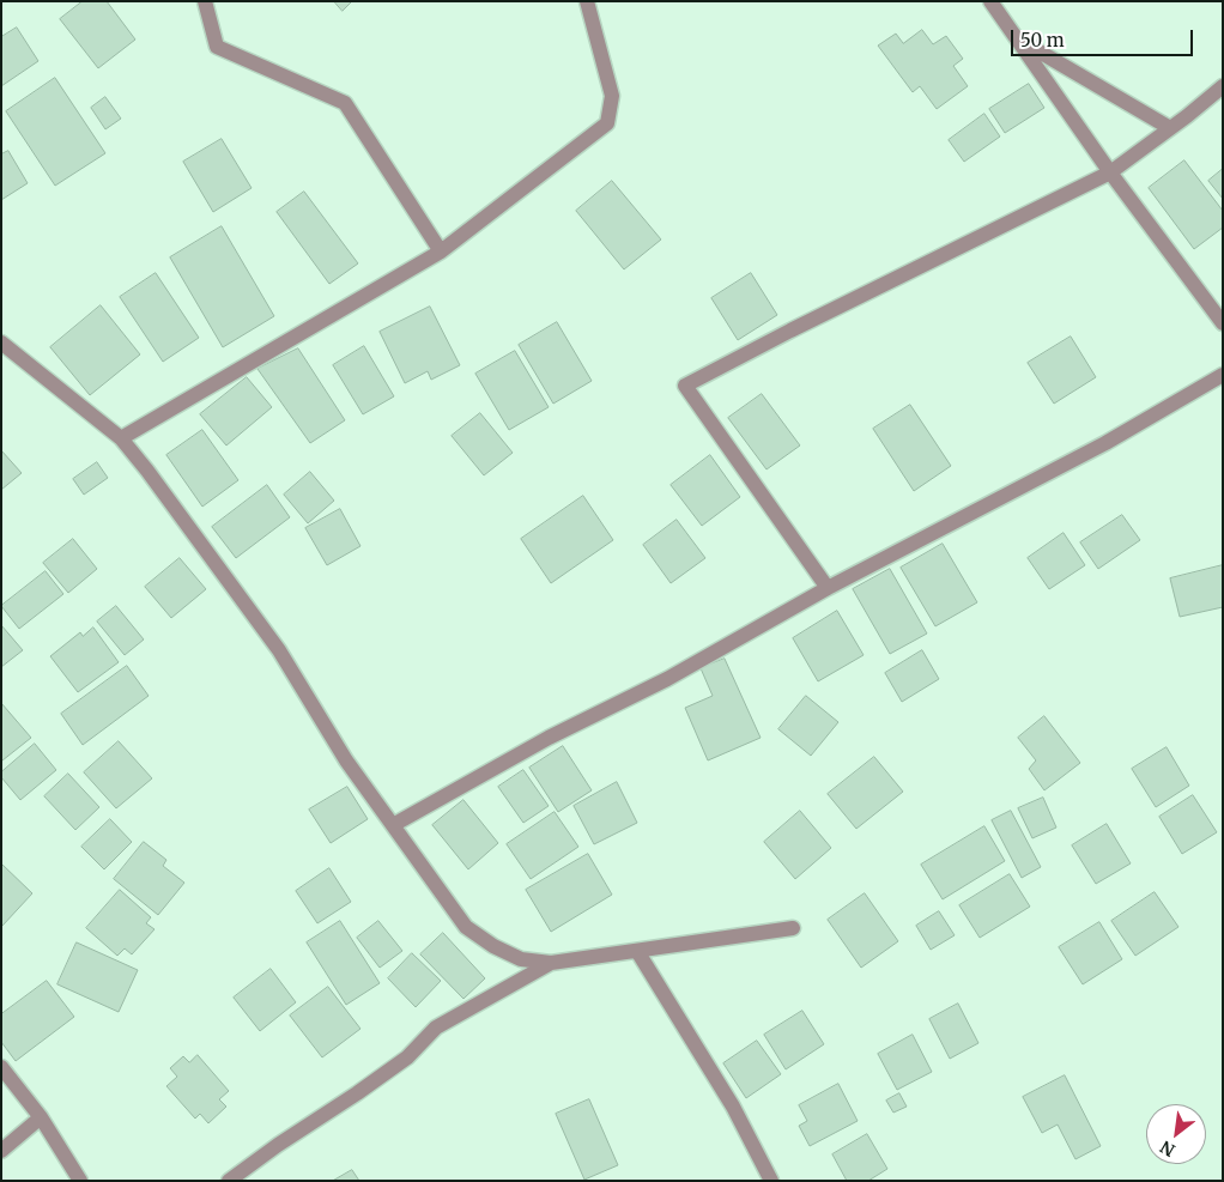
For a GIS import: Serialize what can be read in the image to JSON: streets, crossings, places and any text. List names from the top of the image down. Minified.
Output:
{"scale_bar":"50 m","north":"bottom left"}
